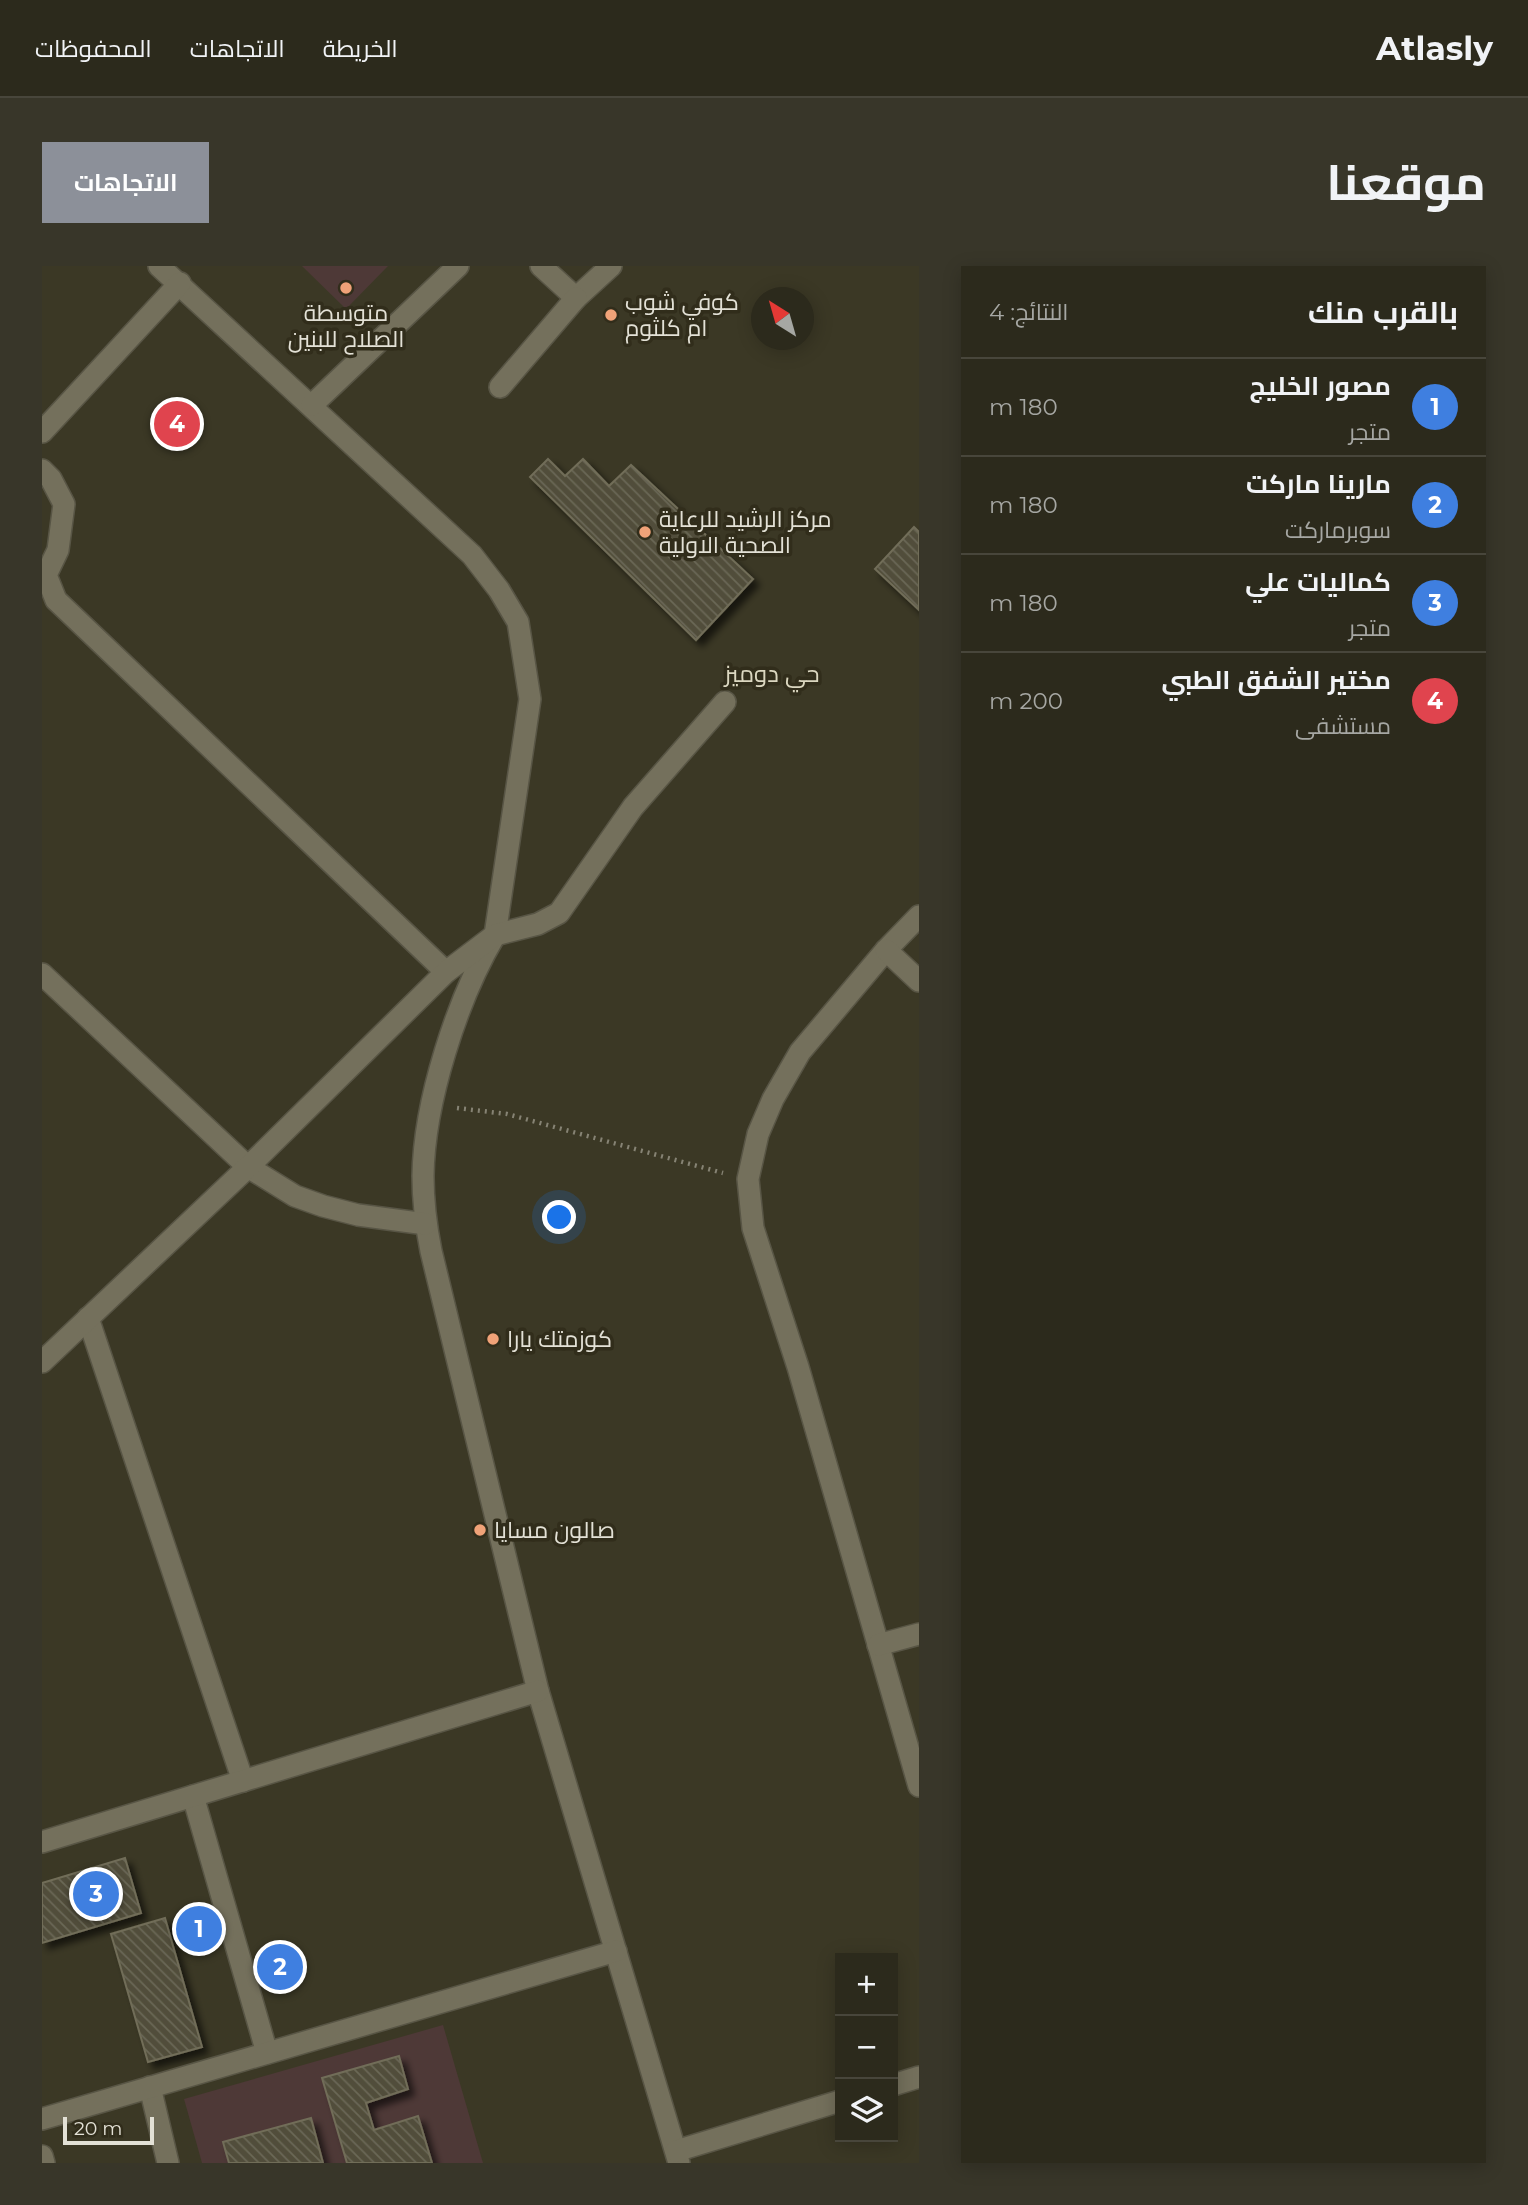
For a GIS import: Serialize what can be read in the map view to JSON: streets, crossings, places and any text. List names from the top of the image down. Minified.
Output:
{"districts":["حي دوميز"],"places":["متوسطة الصلاح للبنين","كوفي شوب ام كلثوم","مركز الرشيد للرعاية الصحية الاولية","كوزمتك يارا","صالون مسايا"],"scale_bar":"20 m","north":"top left","page":{"header":"Atlasly","nav":["الخريطة","الاتجاهات","المحفوظات"],"title":"موقعنا","buttons":"الاتجاهات","heading":["بالقرب منك","النتائج: 4"],"list":[{"mark":"1","name":"مصور الخليج","note":"متجر","value":"180 m"},{"mark":"2","name":"مارينا ماركت","note":"سوبرماركت","value":"180 m"},{"mark":"3","name":"كماليات علي","note":"متجر","value":"180 m"},{"mark":"4","name":"مختير الشفق الطبي","note":"مستشفى","value":"200 m"}],"pins":["4","3","1","2"],"map_buttons":["+","−"],"scale":"20 m"}}
